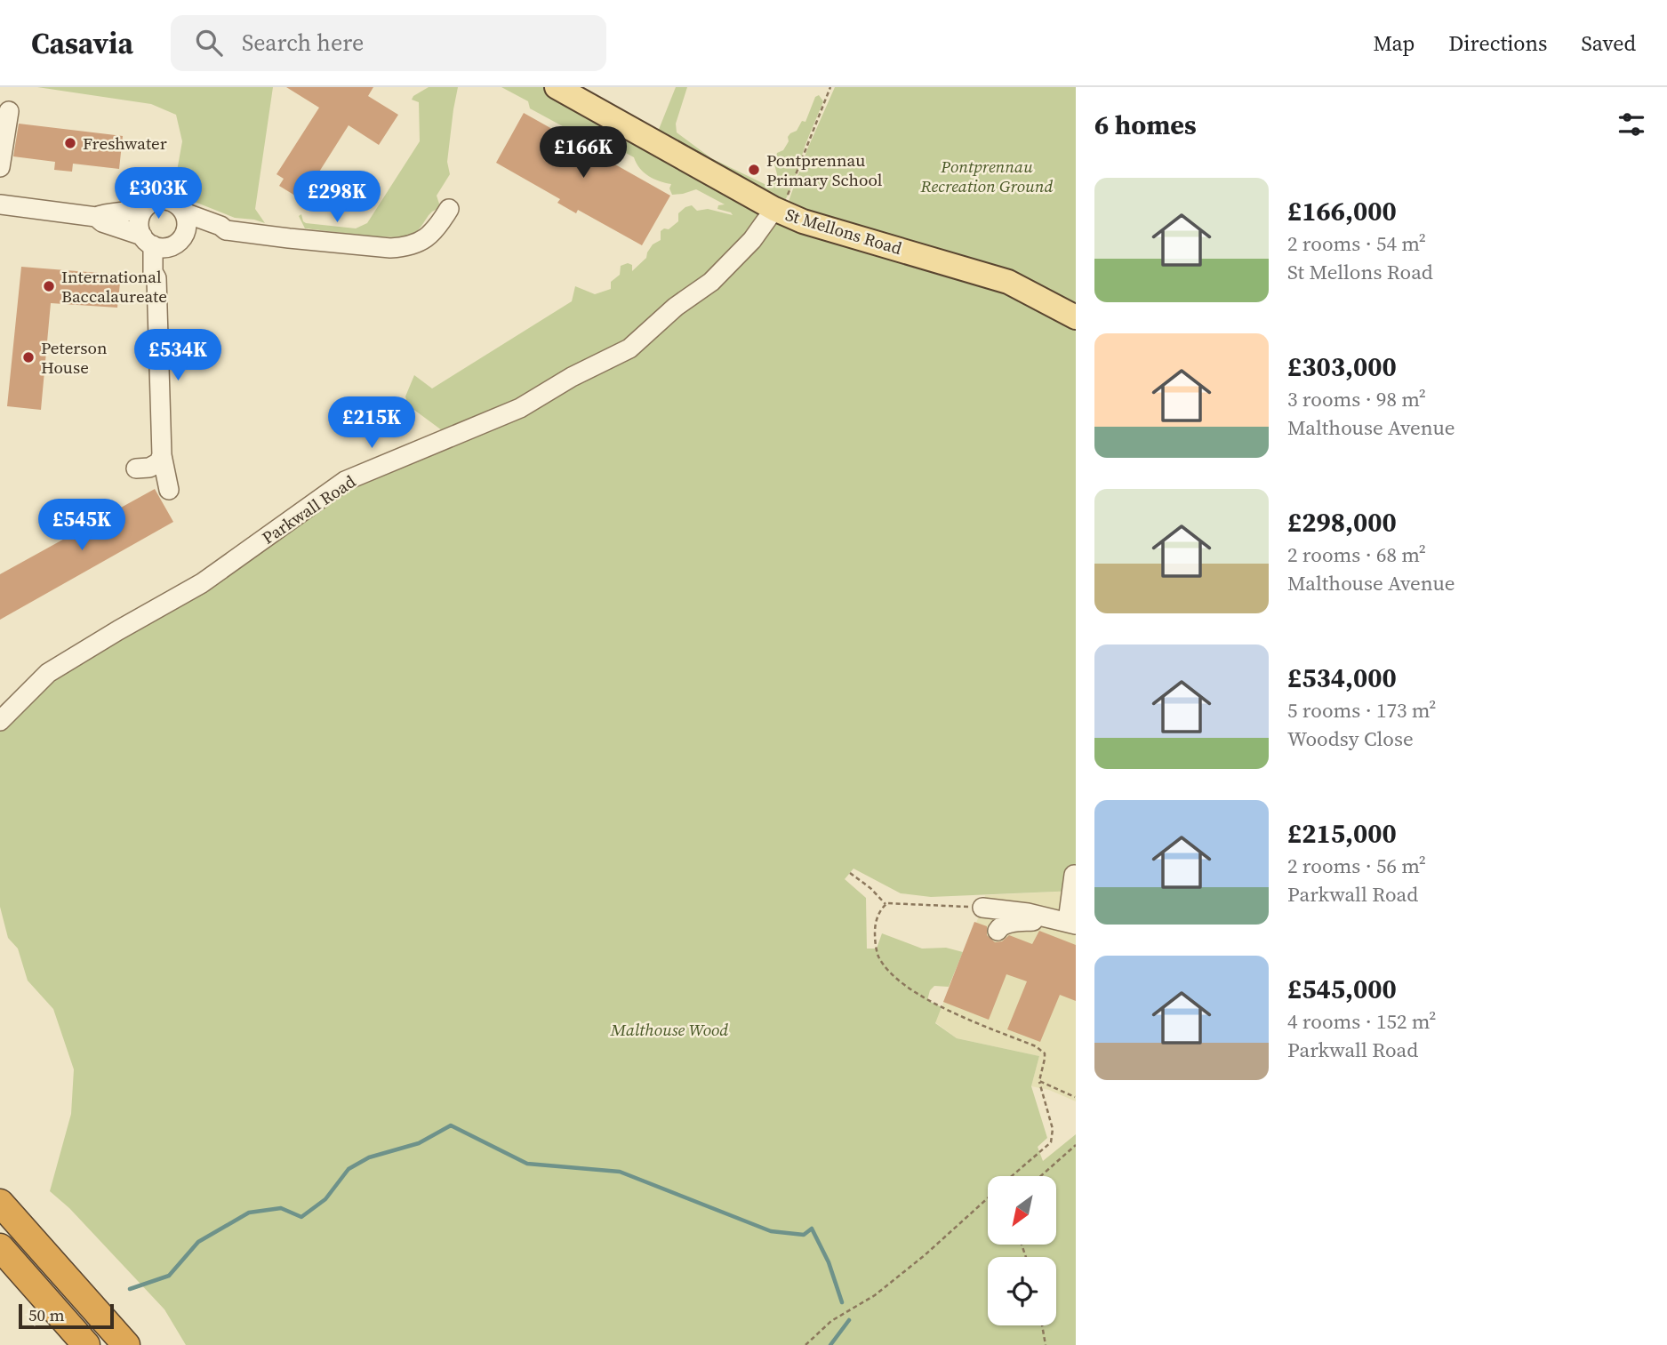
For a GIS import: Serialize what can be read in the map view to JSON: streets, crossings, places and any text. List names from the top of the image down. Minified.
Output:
{"streets":{"main road":["St Mellons Road"],"street":["Parkwall Road"]},"crossings":[["St Mellons Road","Parkwall Road"]],"parks":["Pontprennau Recreation Ground","Malthouse Wood"],"places":["Freshwater","Pontprennau Primary School","International Baccalaureate","Peterson House"],"scale_bar":"50 m","north":"bottom left","page":{"header":"Casavia","search":"Search here","nav":["Map","Directions","Saved"],"heading":"6 homes","price":["£166K","£303K","£298K","£534K","£215K","£545K"],"list":[{"name":"£166,000","note":"2 rooms · 54 m² · St Mellons Road"},{"name":"£303,000","note":"3 rooms · 98 m² · Malthouse Avenue"},{"name":"£298,000","note":"2 rooms · 68 m² · Malthouse Avenue"},{"name":"£534,000","note":"5 rooms · 173 m² · Woodsy Close"},{"name":"£215,000","note":"2 rooms · 56 m² · Parkwall Road"},{"name":"£545,000","note":"4 rooms · 152 m² · Parkwall Road"}],"scale":"50 m"}}
